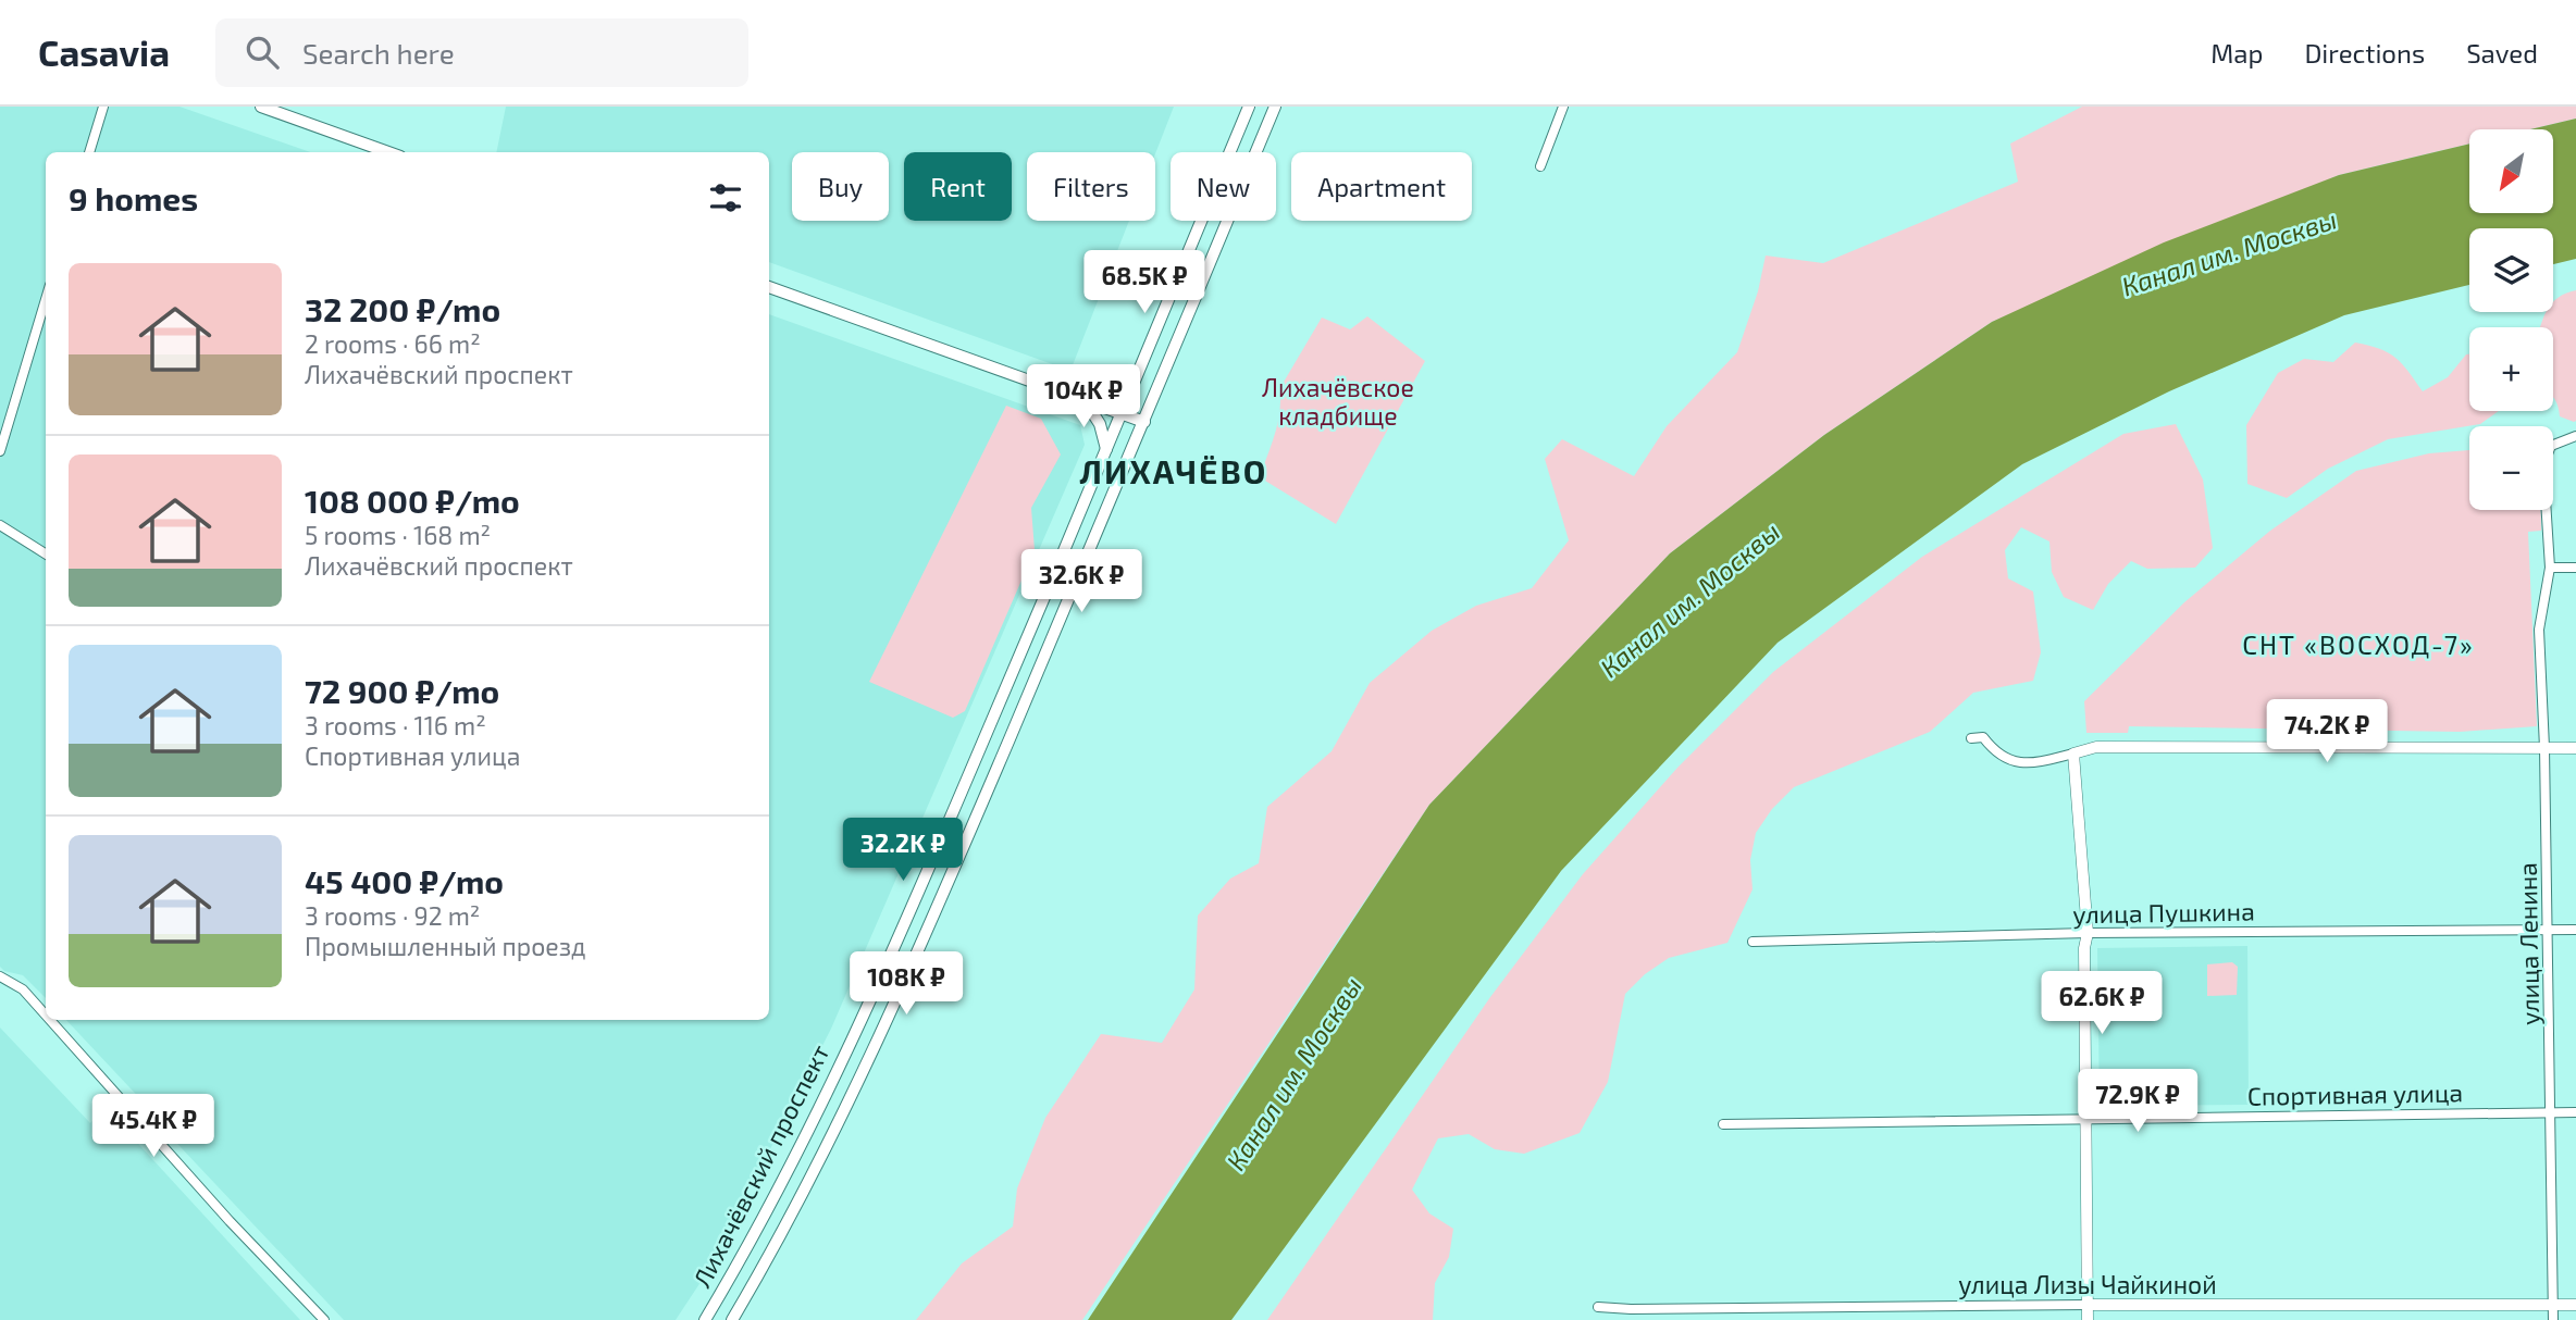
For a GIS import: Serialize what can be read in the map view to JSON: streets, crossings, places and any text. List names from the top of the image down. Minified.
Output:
{"streets":{"main road":["Лихачёвский проспект"],"street":["улица Пушкина","улица Ленина","Спортивная улица","улица Лизы Чайкиной"]},"crossings":[["улица Пушкина","улица Ленина"],["улица Ленина","Спортивная улица"],["улица Ленина","улица Лизы Чайкиной"]],"districts":["ЛИХАЧЁВО","СНТ «ВОСХОД-7»"],"water":["Канал им. Москвы"],"parks":["Лихачёвское кладбище"],"north":"bottom left","page":{"header":"Casavia","search":"Search here","nav":["Map","Directions","Saved"],"map_buttons":["+","−"],"chip":["Buy","Rent","Filters","New","Apartment"],"heading":"9 homes","list":[{"name":"32 200 ₽/mo","note":"2 rooms · 66 m² · Лихачёвский проспект"},{"name":"108 000 ₽/mo","note":"5 rooms · 168 m² · Лихачёвский проспект"},{"name":"72 900 ₽/mo","note":"3 rooms · 116 m² · Спортивная улица"},{"name":"45 400 ₽/mo","note":"3 rooms · 92 m² · Промышленный проезд"}],"price":["68.5K ₽","104K ₽","32.6K ₽","74.2K ₽","32.2K ₽","108K ₽","62.6K ₽","72.9K ₽","45.4K ₽"]}}
